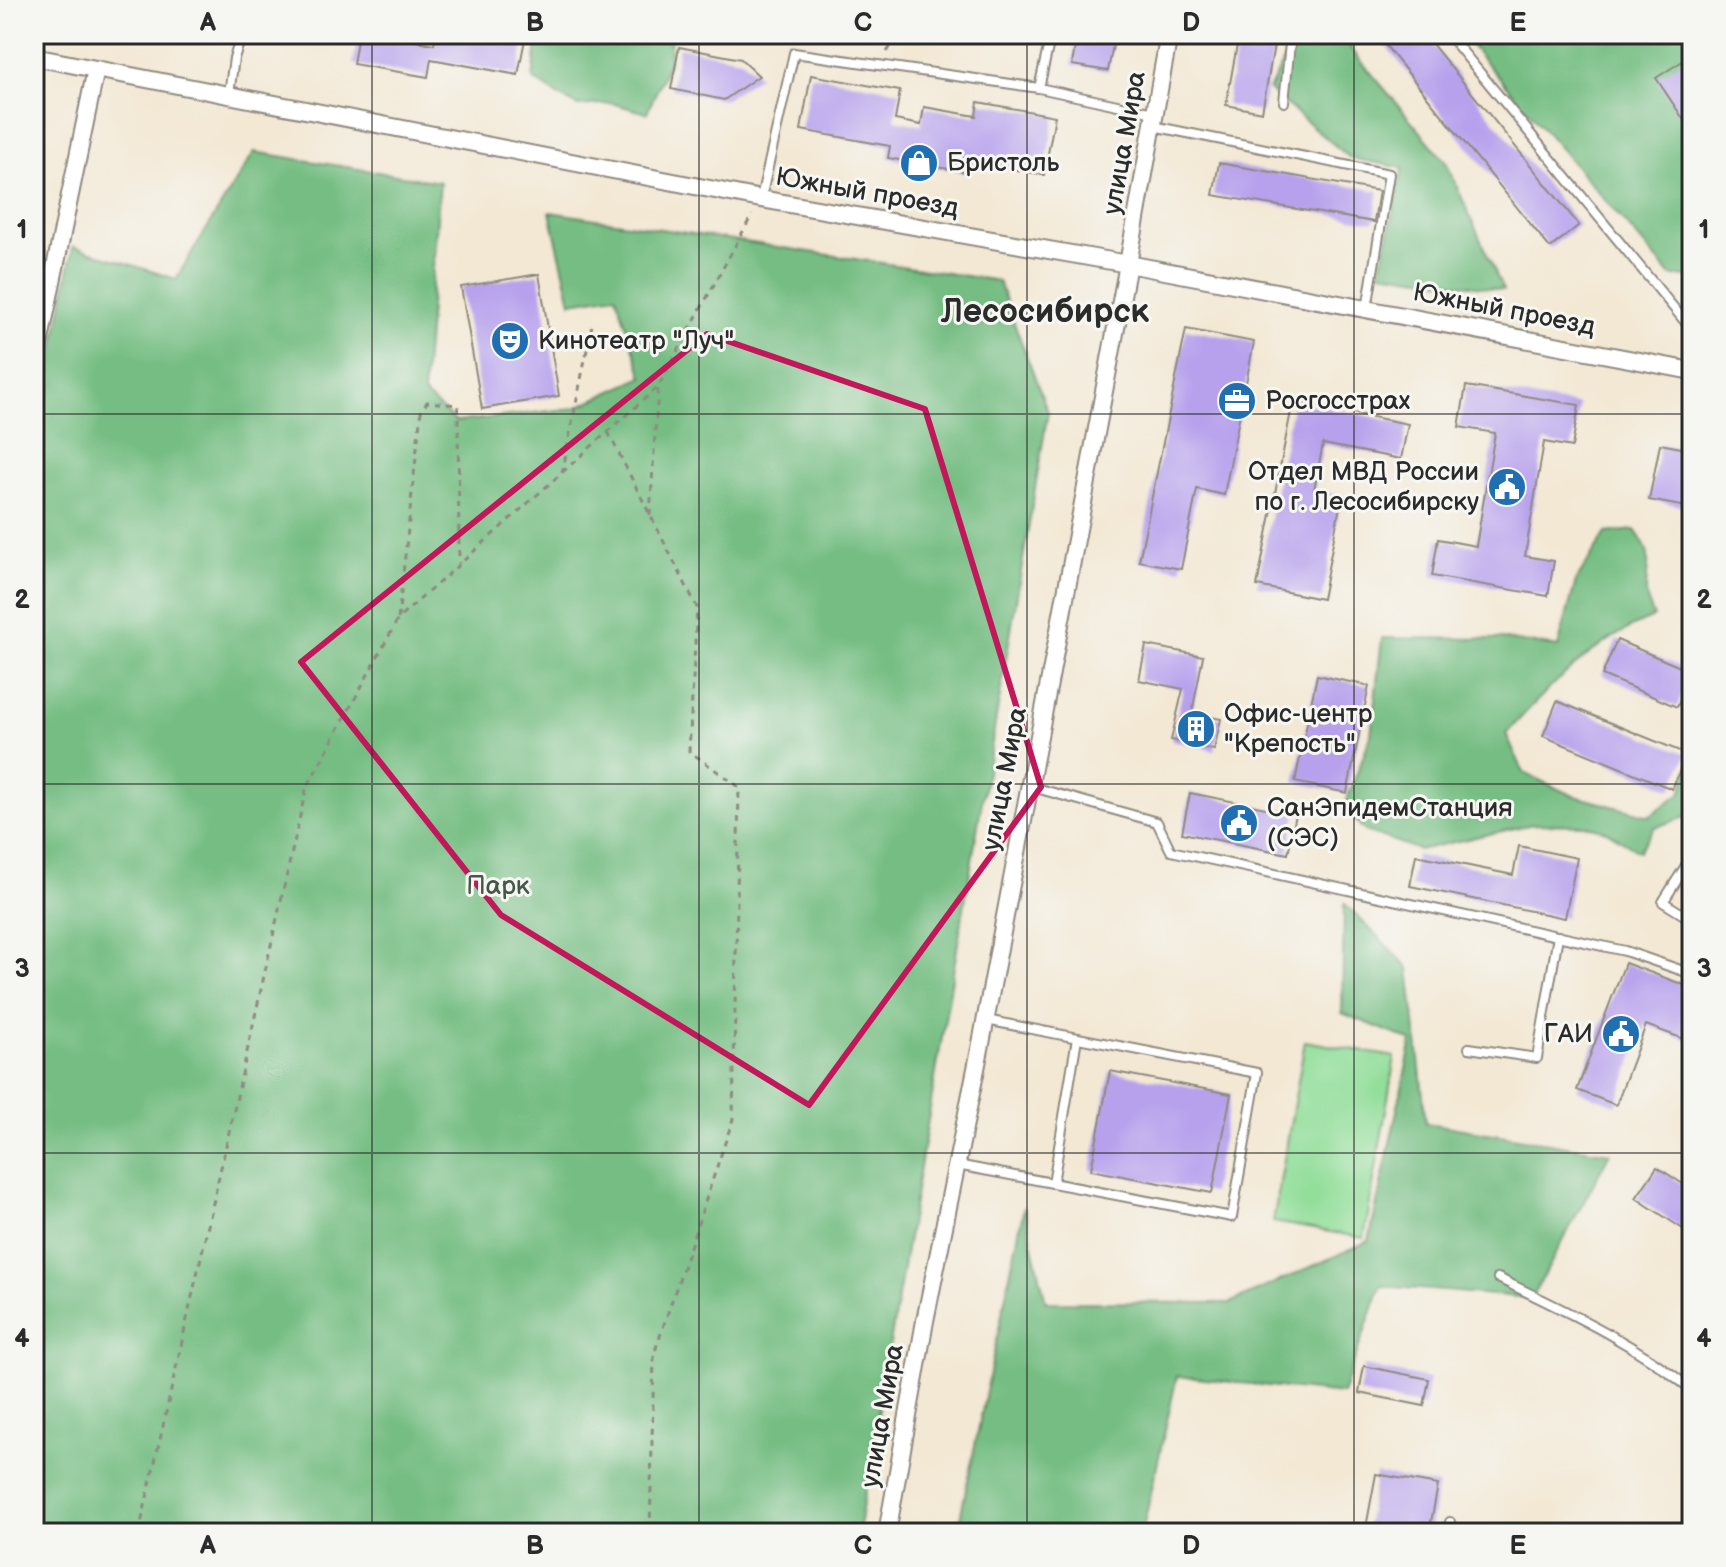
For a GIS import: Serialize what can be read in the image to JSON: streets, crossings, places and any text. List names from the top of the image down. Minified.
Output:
{"streets":{"street":["улица Мира","Южный проезд"]},"crossings":[["улица Мира","Южный проезд"]],"districts":["Лесосибирск"],"parks":["Парк"],"places":{"shop":["Бристоль"],"theatre":["Кинотеатр \"Луч\""],"office":["Росгосстрах"],"public building":["Отдел МВД России по г. Лесосибирску","СанЭпидемСтанция (СЭС)","ГАИ"],"building":["Офис-центр \"Крепость\""]},"grid":{"columns":["A","B","C","D","E"],"rows":["1","2","3","4"]}}
